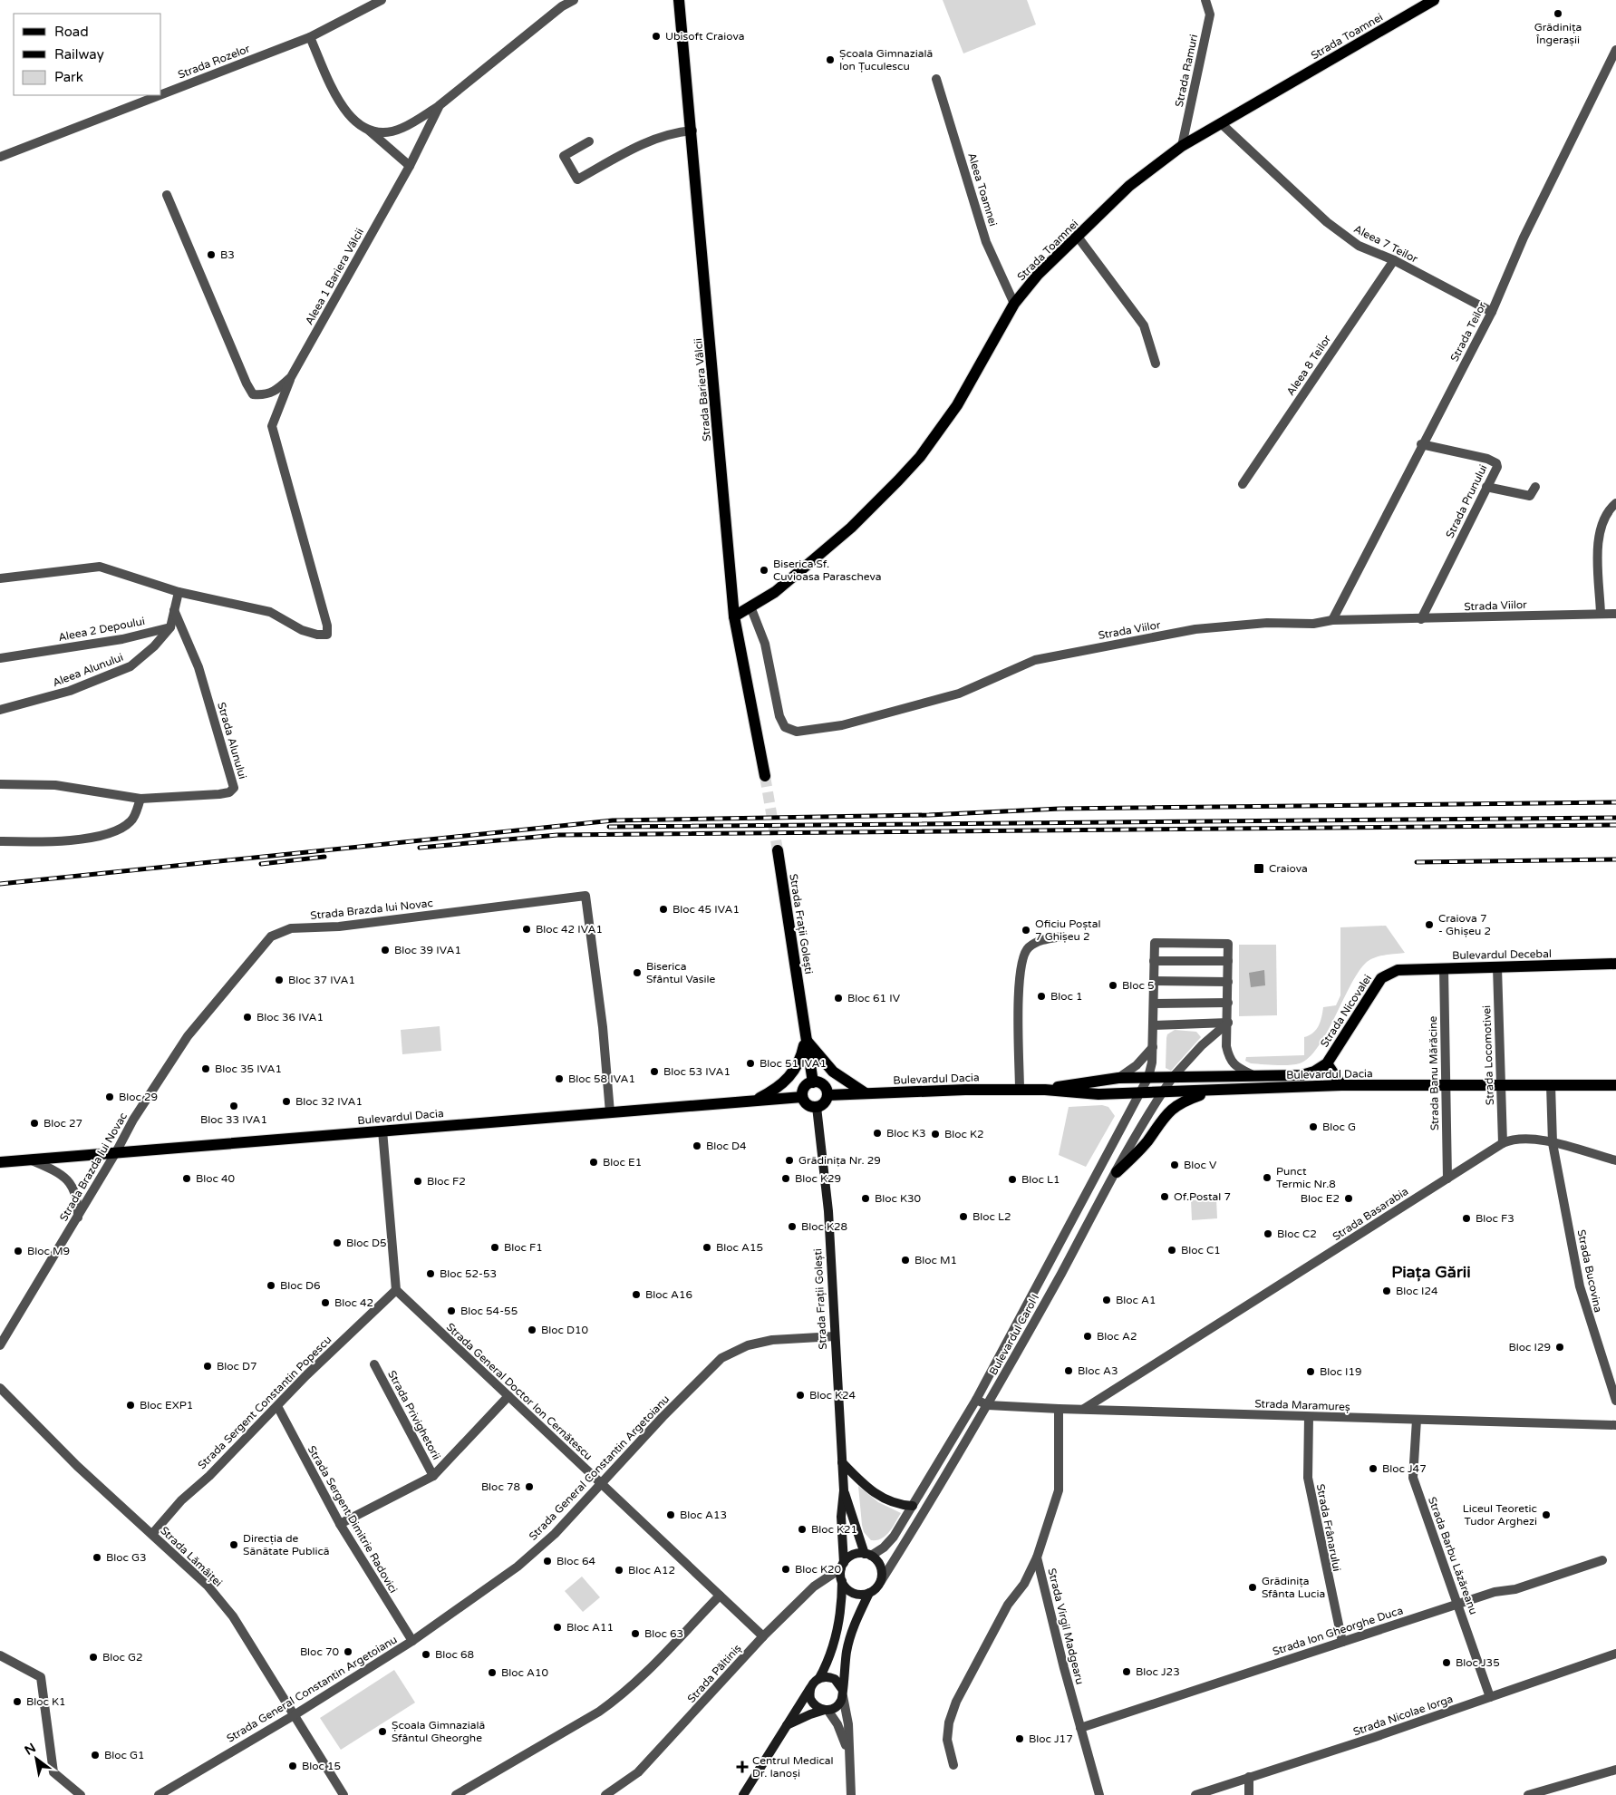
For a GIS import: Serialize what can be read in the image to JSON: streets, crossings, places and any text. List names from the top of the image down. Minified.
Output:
{"streets":{"main road":["Strada Toamnei","Strada Bariera Vâlcii","Strada Frații Golești","Bulevardul Decebal","Strada Nicovalei","Bulevardul Dacia"],"street":["Strada Rozelor","Strada Ramuri","Aleea Toamnei","Aleea 7 Teilor","Aleea 1 Bariera Vâlcii","Strada Teilor","Aleea 8 Teilor","Strada Prunului","Strada Viilor","Aleea 2 Depoului","Aleea Alunului","Strada Alunului","Strada Brazda lui Novac","Strada Locomotivei","Strada Banu Mărăcine","Strada Basarabia","Strada Bucovina","Bulevardul Carol I","Strada General Doctor Ion Cernătescu","Strada Sergent Constantin Popescu","Strada Maramureș","Strada Privighetorii","Strada General Constantin Argetoianu","Strada Sergent Dimitrie Radovici","Strada Frânarului","Strada Barbu Lăzăreanu","Strada Lămâiței","Strada Virgil Madgearu","Strada Ion Gheorghe Duca","Strada Păltiniș","Strada Nicolae Iorga"]},"crossings":[["Strada Toamnei","Strada Ramuri"],["Strada Toamnei","Aleea Toamnei"],["Strada Toamnei","Aleea 7 Teilor"],["Strada Toamnei","Strada Bariera Vâlcii"],["Strada Toamnei","Strada Viilor"],["Aleea 7 Teilor","Strada Teilor"],["Aleea 7 Teilor","Aleea 8 Teilor"],["Strada Teilor","Strada Prunului"],["Strada Teilor","Strada Viilor"],["Strada Prunului","Strada Viilor"],["Aleea 2 Depoului","Aleea Alunului"],["Strada Brazda lui Novac","Bulevardul Dacia"],["Strada Frații Golești","Bulevardul Dacia"],["Strada Frații Golești","Bulevardul Carol I"],["Strada Frații Golești","Strada General Constantin Argetoianu"],["Strada Frații Golești","Strada Păltiniș"],["Bulevardul Decebal","Strada Nicovalei"],["Bulevardul Decebal","Strada Locomotivei"],["Bulevardul Decebal","Strada Banu Mărăcine"],["Strada Nicovalei","Bulevardul Dacia"],["Strada Locomotivei","Bulevardul Dacia"],["Strada Locomotivei","Strada Basarabia"],["Strada Banu Mărăcine","Bulevardul Dacia"],["Strada Banu Mărăcine","Strada Basarabia"],["Bulevardul Dacia","Strada Bucovina"],["Bulevardul Dacia","Bulevardul Carol I"],["Strada Basarabia","Strada Bucovina"],["Strada Basarabia","Strada Maramureș"],["Bulevardul Carol I","Strada Maramureș"],["Bulevardul Carol I","Strada Păltiniș"],["Strada General Doctor Ion Cernătescu","Strada Sergent Constantin Popescu"],["Strada General Doctor Ion Cernătescu","Strada Privighetorii"],["Strada General Doctor Ion Cernătescu","Strada General Constantin Argetoianu"],["Strada General Doctor Ion Cernătescu","Strada Păltiniș"],["Strada Sergent Constantin Popescu","Strada Sergent Dimitrie Radovici"],["Strada Sergent Constantin Popescu","Strada Lămâiței"],["Strada Maramureș","Strada Frânarului"],["Strada Maramureș","Strada Barbu Lăzăreanu"],["Strada Maramureș","Strada Virgil Madgearu"],["Strada Privighetorii","Strada Sergent Dimitrie Radovici"],["Strada General Constantin Argetoianu","Strada Sergent Dimitrie Radovici"],["Strada General Constantin Argetoianu","Strada Lămâiței"],["Strada Frânarului","Strada Ion Gheorghe Duca"],["Strada Barbu Lăzăreanu","Strada Ion Gheorghe Duca"],["Strada Barbu Lăzăreanu","Strada Nicolae Iorga"],["Strada Virgil Madgearu","Strada Ion Gheorghe Duca"]],"districts":["Piața Gării"],"places":{"other":["Grădinița Îngerașii","Ubisoft Craiova","Școala Gimnazială Ion Țuculescu","B3","Biserica Sf. Cuvioasa Parascheva","Bloc 45 IVA1","Craiova 7 - Ghișeu 2","Bloc 42 IVA1","Oficiu Poștal 7 Ghișeu 2","Bloc 39 IVA1","Biserica Sfântul Vasile","Bloc 37 IVA1","Bloc 5","Bloc 1","Bloc 61 IV","Bloc 36 IVA1","Bloc 51 IVA1","Bloc 35 IVA1","Bloc 53 IVA1","Bloc 58 IVA1","Bloc 29","Bloc 32 IVA1","Bloc 33 IVA1","Bloc 27","Bloc G","Bloc K3","Bloc K2","Bloc D4","Grădinița Nr. 29","Bloc E1","Bloc V","Punct Termic Nr.8","Bloc 40","Bloc K29","Bloc L1","Bloc F2","Of.Postal 7","Bloc K30","Bloc E2","Bloc L2","Bloc F3","Bloc K28","Bloc C2","Bloc D5","Bloc F1","Bloc A15","Bloc C1","Bloc M9","Bloc M1","Bloc 52-53","Bloc D6","Bloc I24","Bloc A16","Bloc A1","Bloc 42","Bloc 54-55","Bloc D10","Bloc A2","Bloc I29","Bloc D7","Bloc A3","Bloc I19","Bloc K24","Bloc EXP1","Bloc J47","Bloc 78","Bloc A13","Liceul Teoretic Tudor Arghezi","Bloc K21","Direcția de Sănătate Publică","Bloc G3","Bloc 64","Bloc K20","Bloc A12","Grădinița Sfânta Lucia","Bloc A11","Bloc 63","Bloc 70","Bloc 68","Bloc G2","Bloc J35","Bloc J23","Bloc A10","Bloc K1","Școala Gimnazială Sfântul Gheorghe","Bloc J17","Bloc G1","Bloc 15"],"transit":["Craiova"],"health":["Centrul Medical Dr. Ianoși"]},"legend":["Road","Railway","Park"],"north":"top left"}
